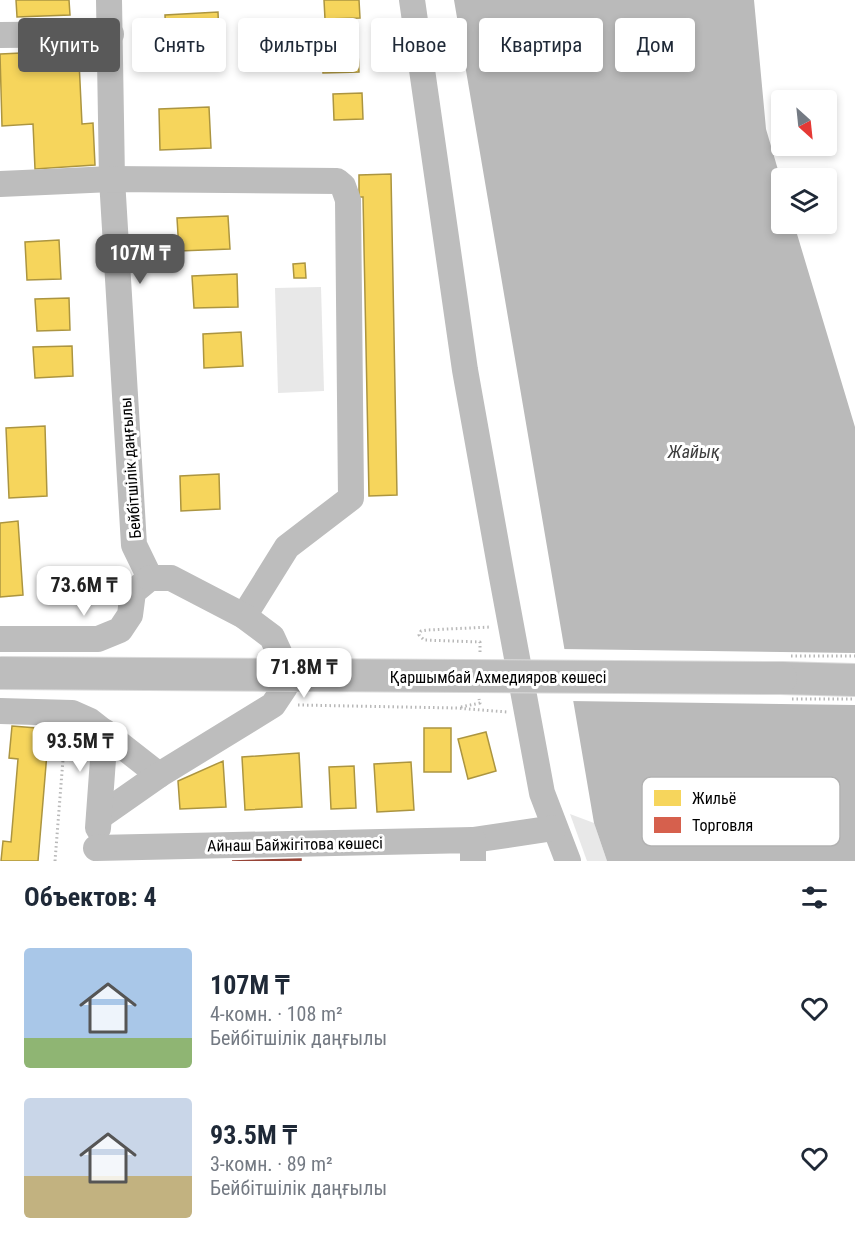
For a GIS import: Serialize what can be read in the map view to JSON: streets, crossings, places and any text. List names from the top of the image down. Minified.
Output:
{"streets":{"main road":["Қаршымбай Ахмедияров көшесі"],"street":["Бейбітшілік даңғылы","Айнаш Байжігітова көшесі"]},"water":["Жайық"],"legend":["Жильё","Торговля"],"north":"bottom right","page":{"chip":["Купить","Снять","Фильтры","Новое","Квартира","Дом"],"price":["107M ₸","73.6M ₸","71.8M ₸","93.5M ₸"],"heading":"Объектов: 4","list":[{"name":"107M ₸","note":"4-комн. · 108 m² · Бейбітшілік даңғылы"},{"name":"93.5M ₸","note":"3-комн. · 89 m² · Бейбітшілік даңғылы"}]}}
